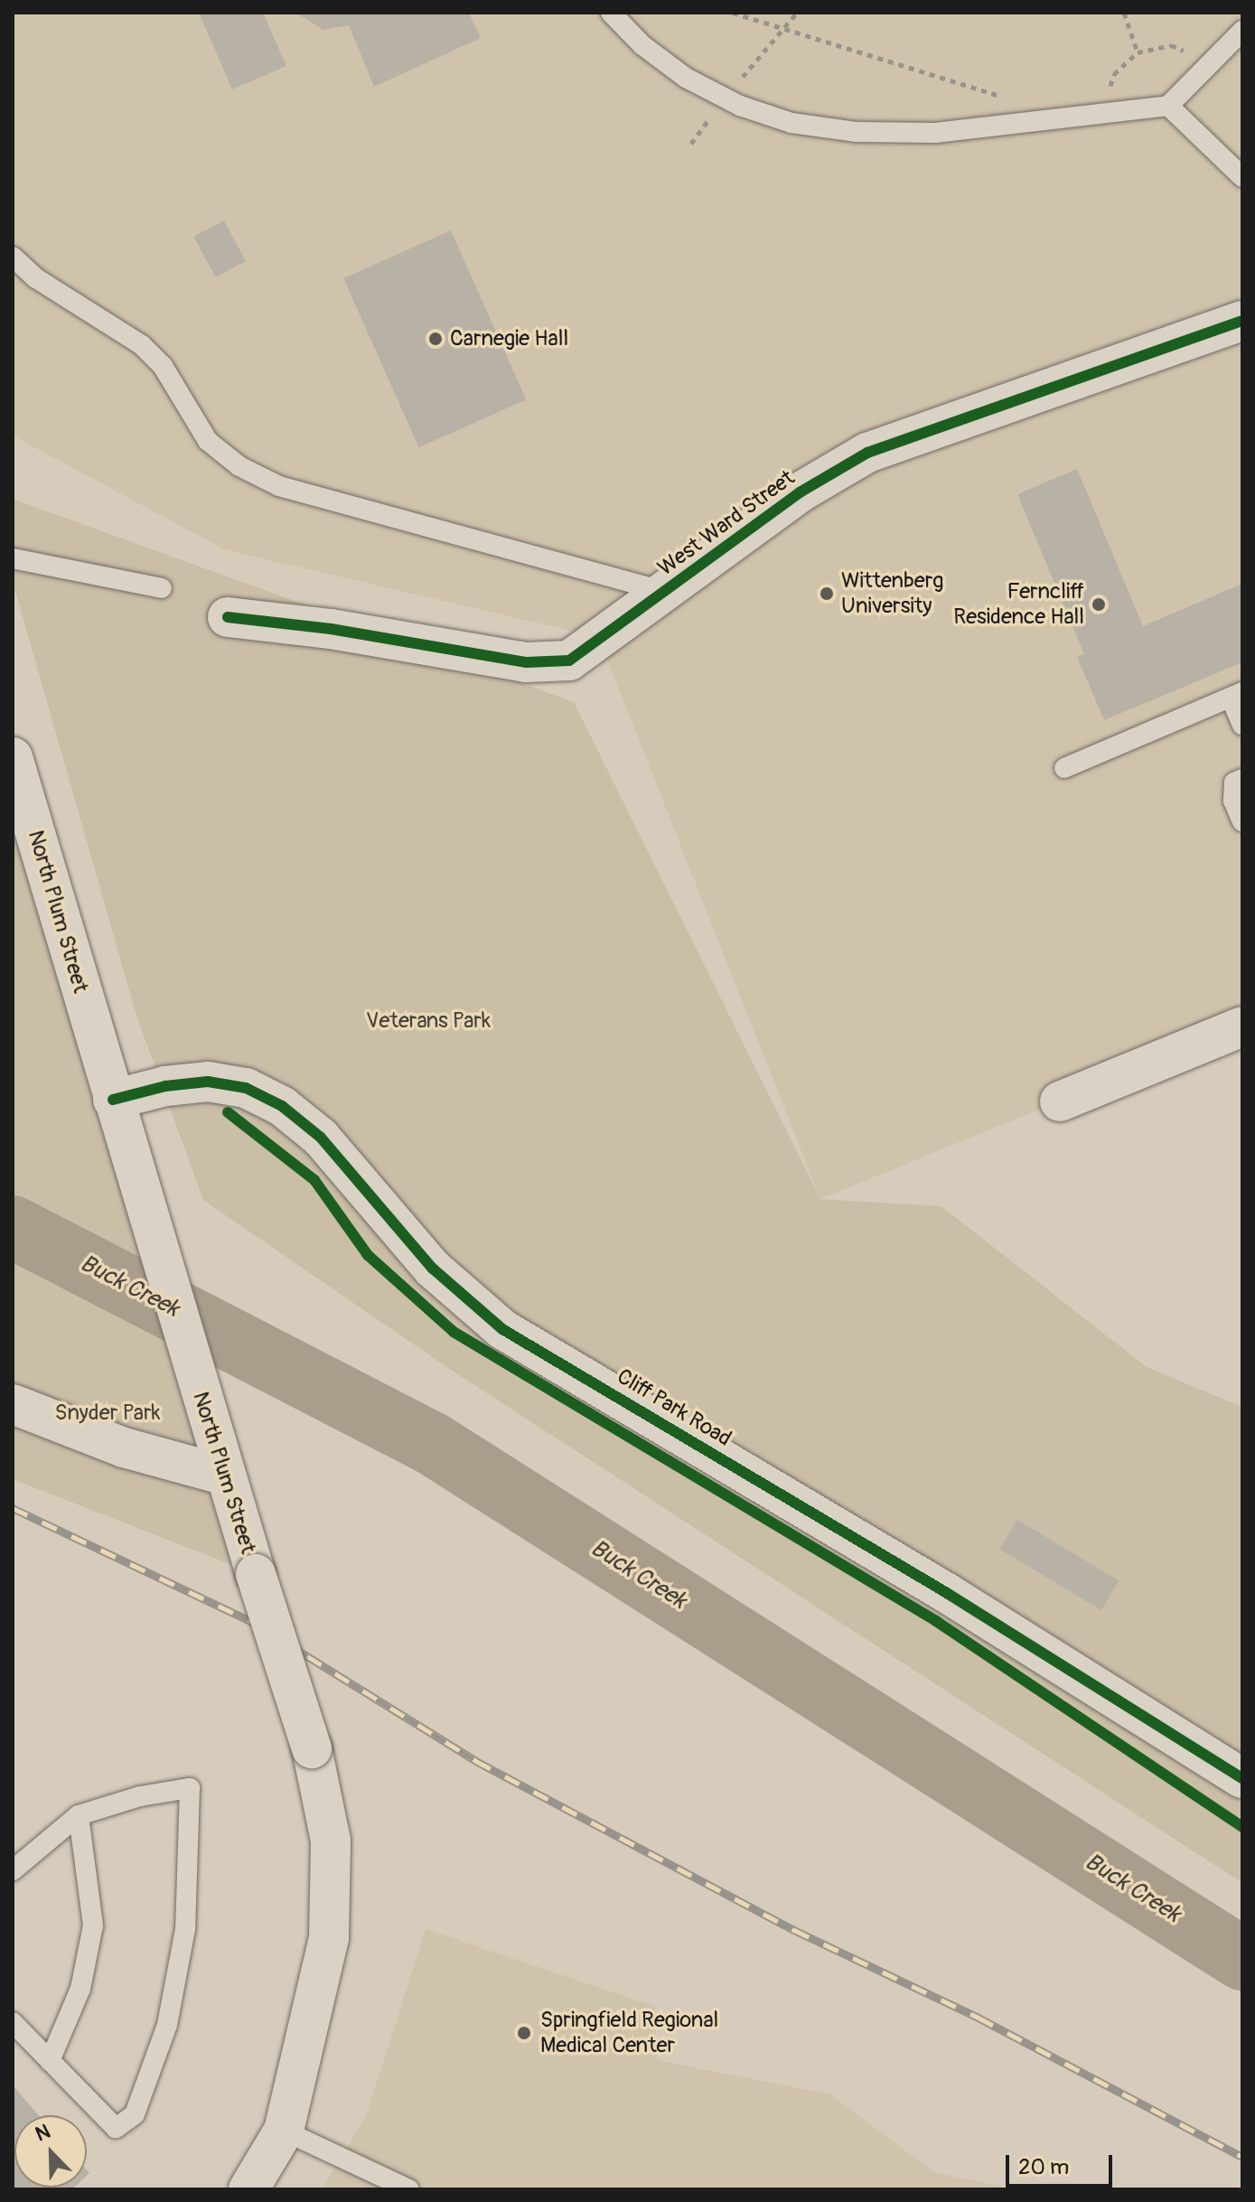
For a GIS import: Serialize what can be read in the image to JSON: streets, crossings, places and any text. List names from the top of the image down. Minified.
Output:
{"streets":{"street":["West Ward Street","North Plum Street","Cliff Park Road"]},"crossings":[["North Plum Street","Cliff Park Road"]],"water":["Buck Creek"],"parks":["Veterans Park","Snyder Park"],"places":["Carnegie Hall","Wittenberg University","Ferncliff Residence Hall","Springfield Regional Medical Center"],"scale_bar":"20 m","north":"top left"}
